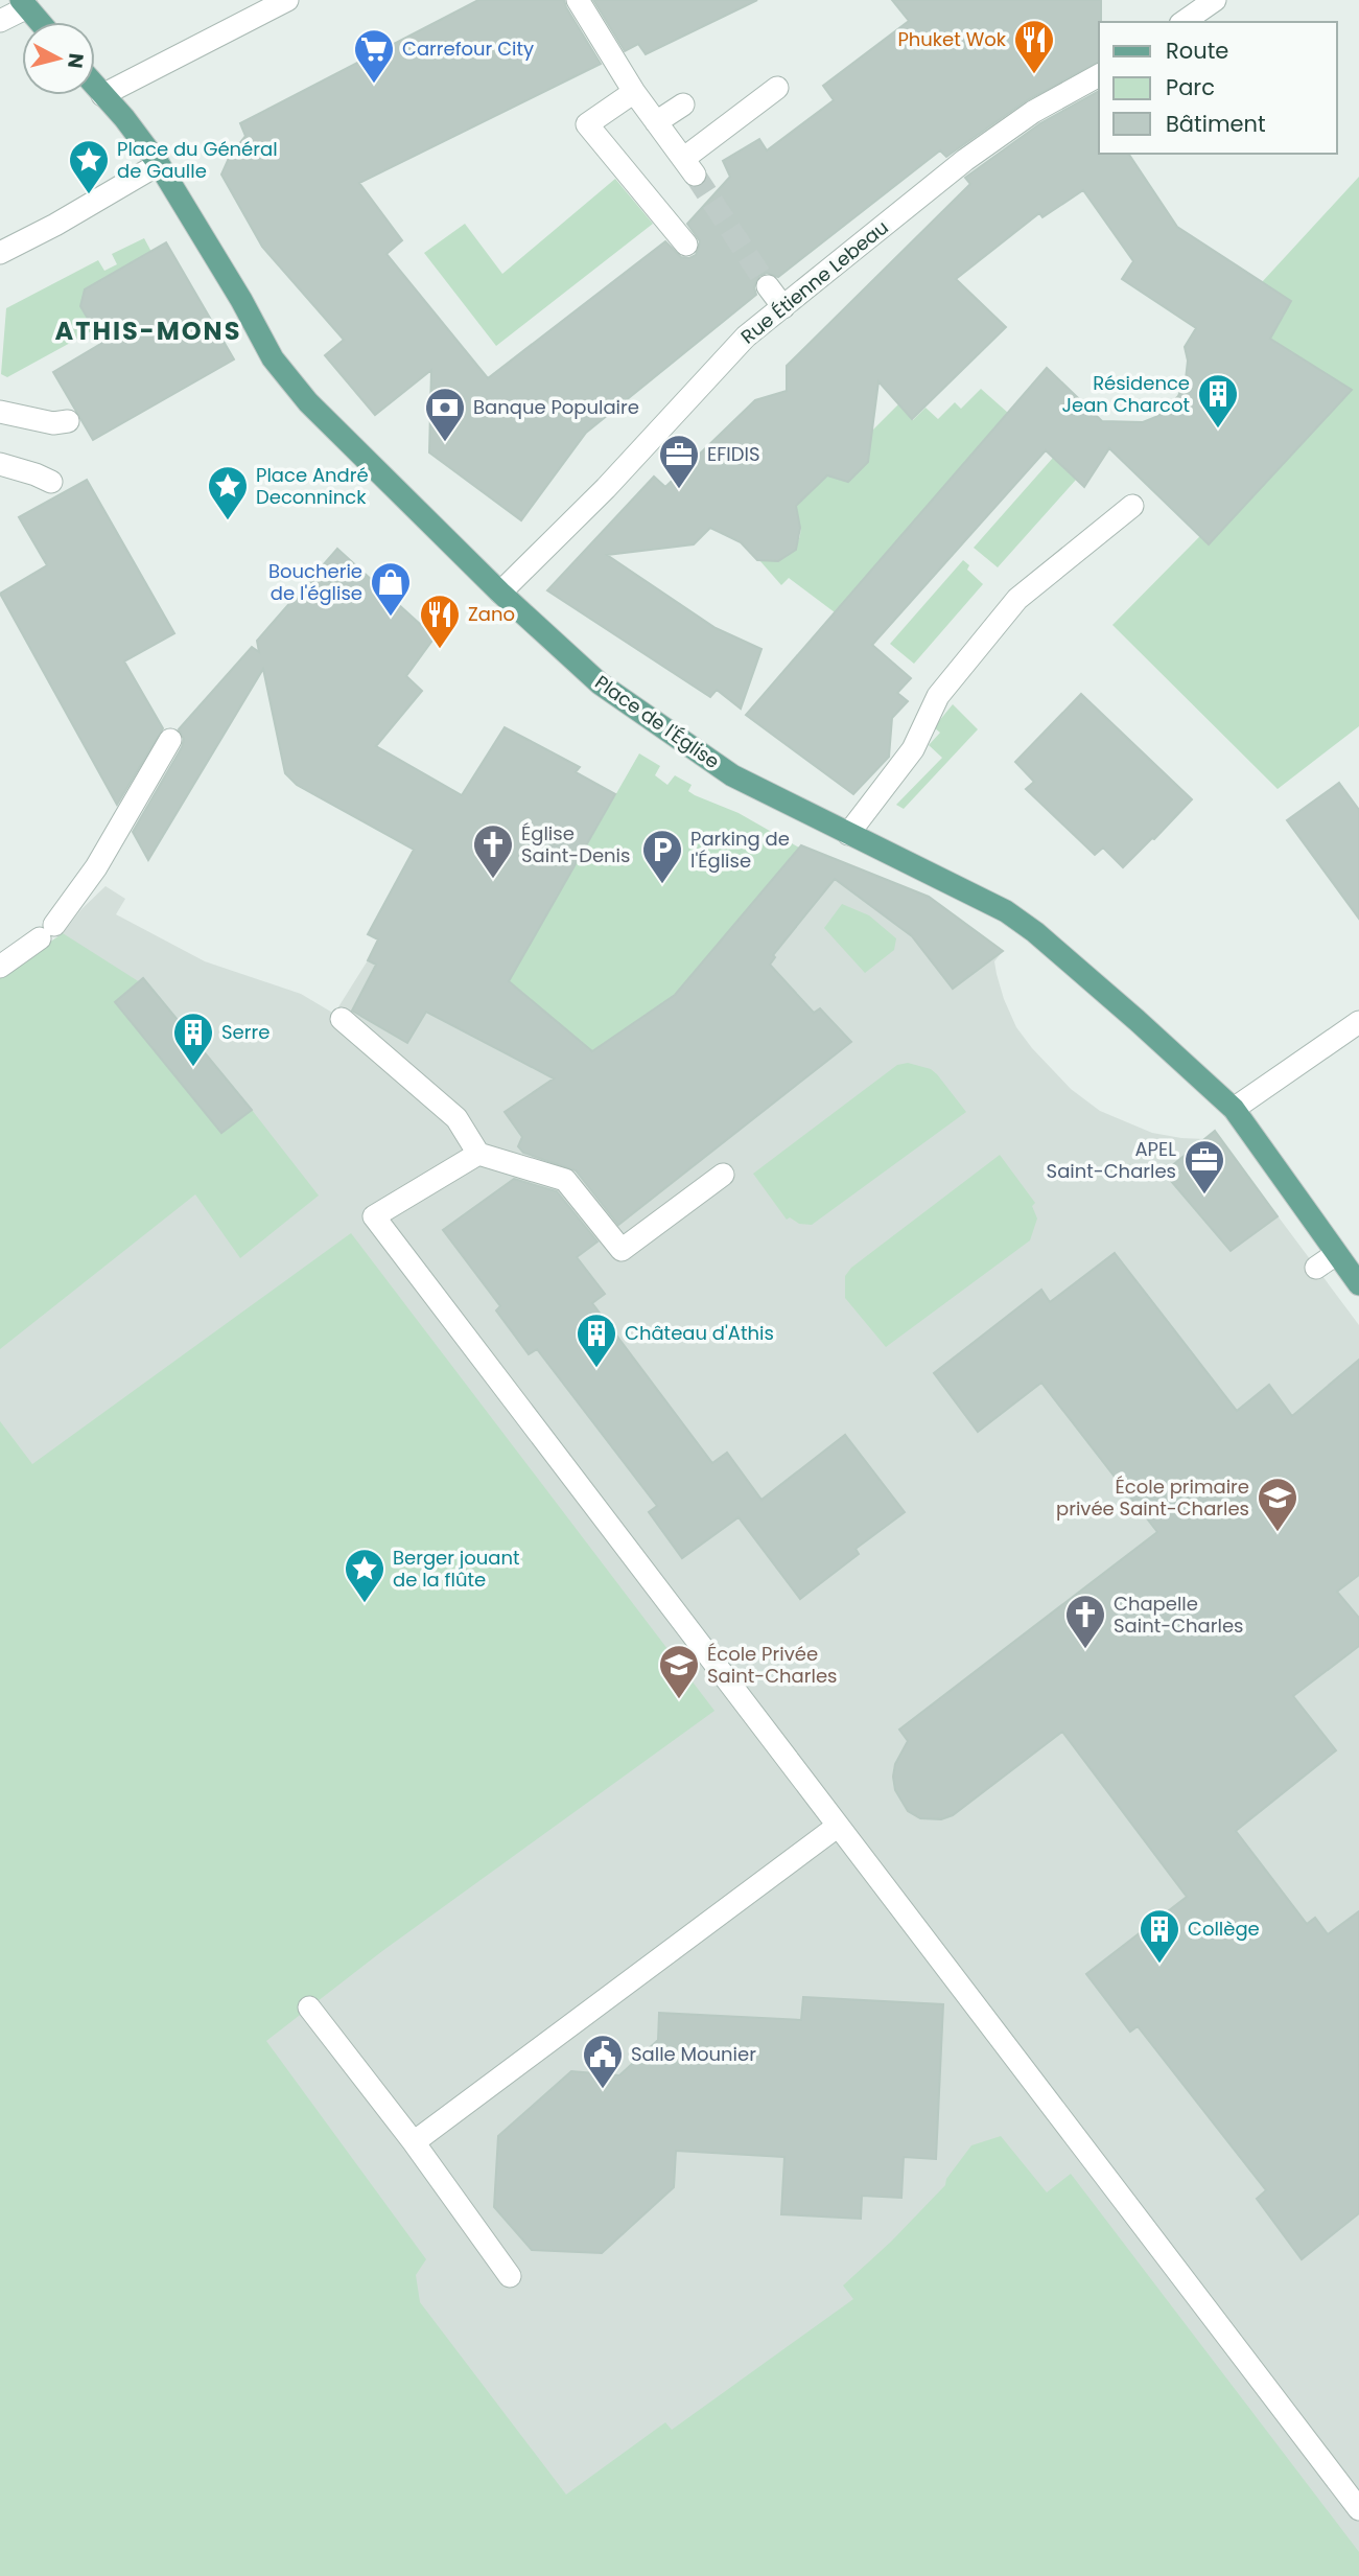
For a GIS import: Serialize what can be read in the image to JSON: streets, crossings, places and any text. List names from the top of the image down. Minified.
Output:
{"streets":{"main road":["Place de l'Église"],"street":["Rue Étienne Lebeau"]},"crossings":[["Rue Étienne Lebeau","Place de l'Église"]],"districts":["ATHIS-MONS"],"places":{"restaurant":["Phuket Wok","Zano"],"supermarket":["Carrefour City"],"place":["Place du Général de Gaulle","Place André Deconninck","Berger jouant de la flûte"],"building":["Résidence Jean Charcot","Serre","Château d'Athis","Collège"],"bank":["Banque Populaire"],"office":["EFIDIS","APEL Saint-Charles"],"shop":["Boucherie de l'église"],"church":["Église Saint-Denis","Chapelle Saint-Charles"],"parking":["Parking de l'Église"],"school or university":["École primaire privée Saint-Charles","École Privée Saint-Charles"],"public building":["Salle Mounier"]},"legend":["Route","Parc","Bâtiment"],"north":"right"}
